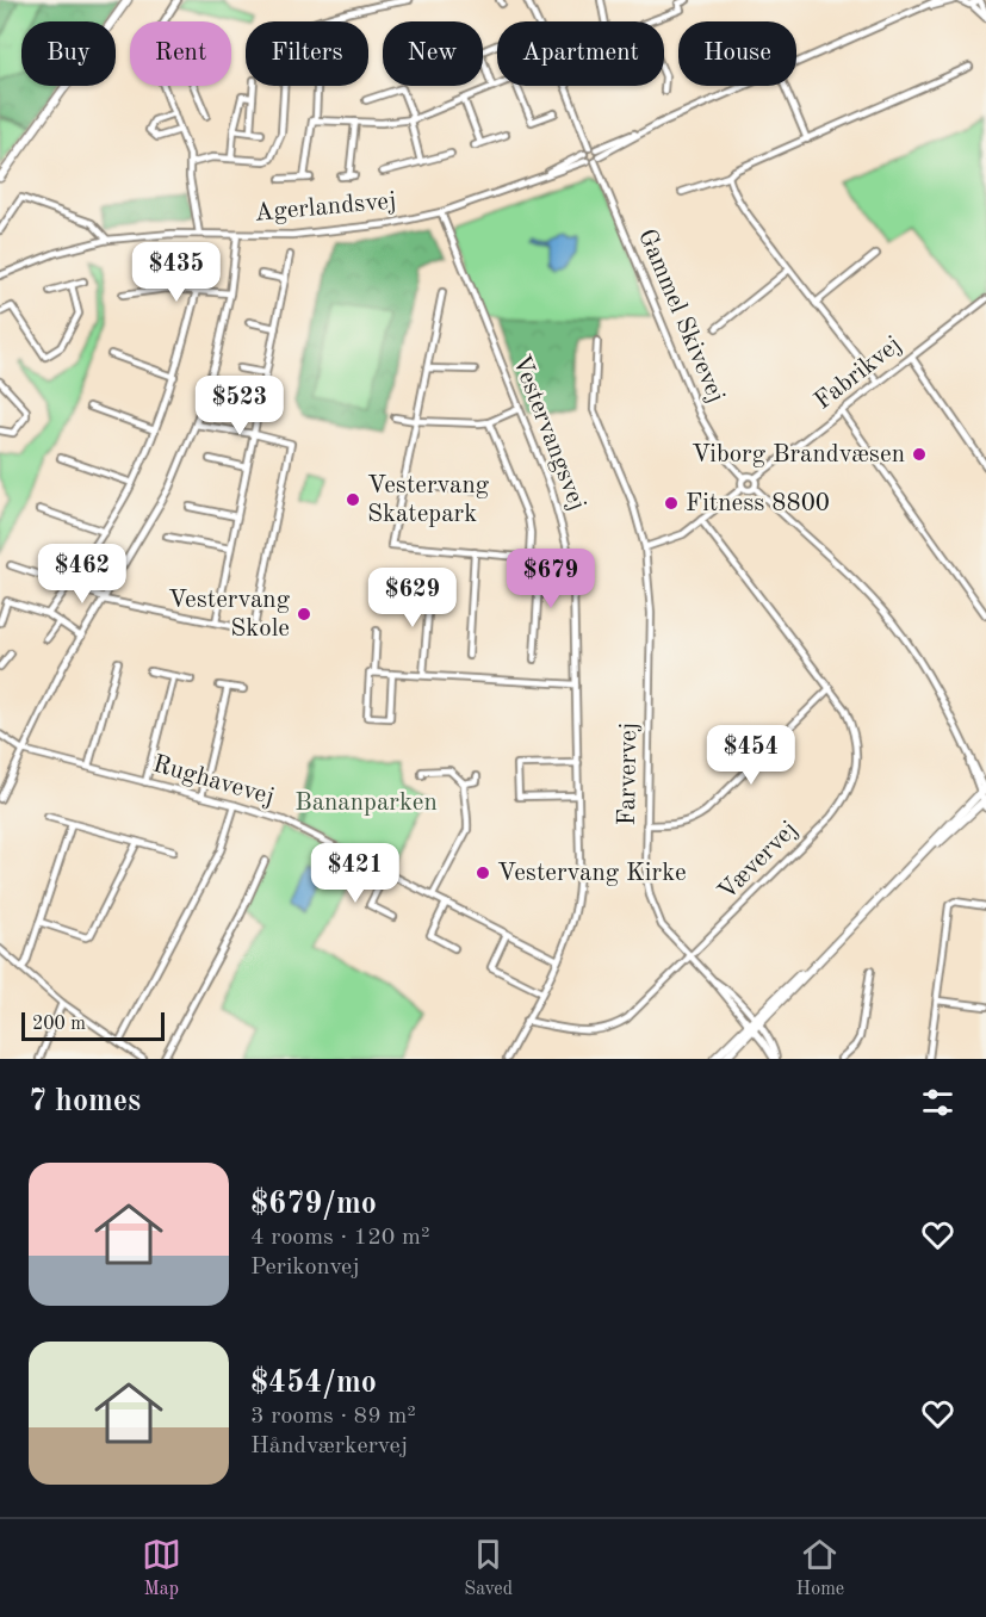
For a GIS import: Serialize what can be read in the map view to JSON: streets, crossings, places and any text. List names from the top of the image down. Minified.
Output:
{"streets":{"street":["Agerlandsvej","Gammel Skivevej","Fabrikvej","Vestervangsvej","Farvervej","Rughavevej","Vævervej"]},"crossings":[["Agerlandsvej","Gammel Skivevej"],["Agerlandsvej","Vestervangsvej"],["Gammel Skivevej","Fabrikvej"],["Vestervangsvej","Rughavevej"],["Vestervangsvej","Vævervej"],["Farvervej","Vævervej"]],"parks":["Bananparken"],"places":["Viborg Brandvæsen","Vestervang Skatepark","Fitness 8800","Vestervang Skole","Vestervang Kirke"],"scale_bar":"200 m","page":{"chip":["Buy","Rent","Filters","New","Apartment","House"],"price":["$435","$523","$462","$679","$629","$454","$421"],"scale":"200 m","heading":"7 homes","list":[{"name":"$679/mo","note":"4 rooms · 120 m² · Perikonvej"},{"name":"$454/mo","note":"3 rooms · 89 m² · Håndværkervej"}],"tabs":["Map","Saved","Home"]}}
